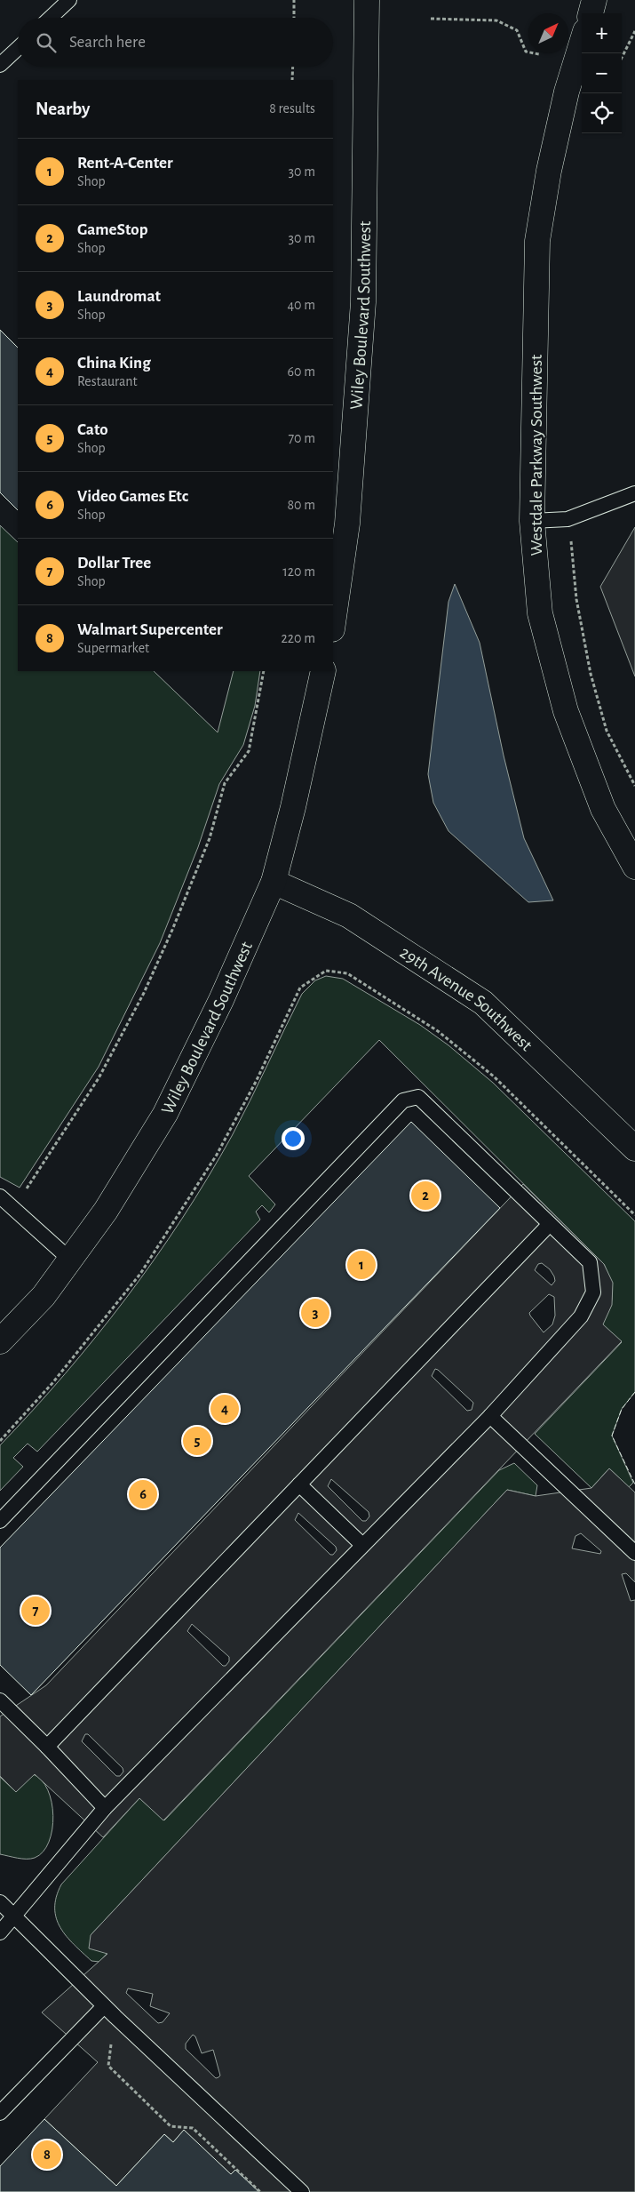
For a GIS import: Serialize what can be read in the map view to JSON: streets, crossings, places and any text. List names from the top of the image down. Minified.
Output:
{"streets":{"street":["Wiley Boulevard Southwest","Westdale Parkway Southwest","29th Avenue Southwest"]},"crossings":[["Wiley Boulevard Southwest","29th Avenue Southwest"]],"north":"top right","page":{"map_buttons":["+","−"],"search":"Search here","heading":["Nearby","8 results"],"list":[{"mark":"1","name":"Rent-A-Center","note":"Shop","value":"30 m"},{"mark":"2","name":"GameStop","note":"Shop","value":"30 m"},{"mark":"3","name":"Laundromat","note":"Shop","value":"40 m"},{"mark":"4","name":"China King","note":"Restaurant","value":"60 m"},{"mark":"5","name":"Cato","note":"Shop","value":"70 m"},{"mark":"6","name":"Video Games Etc","note":"Shop","value":"80 m"},{"mark":"7","name":"Dollar Tree","note":"Shop","value":"120 m"},{"mark":"8","name":"Walmart Supercenter","note":"Supermarket","value":"220 m"}],"pins":["2","1","3","4","5","6","7","8"]}}
